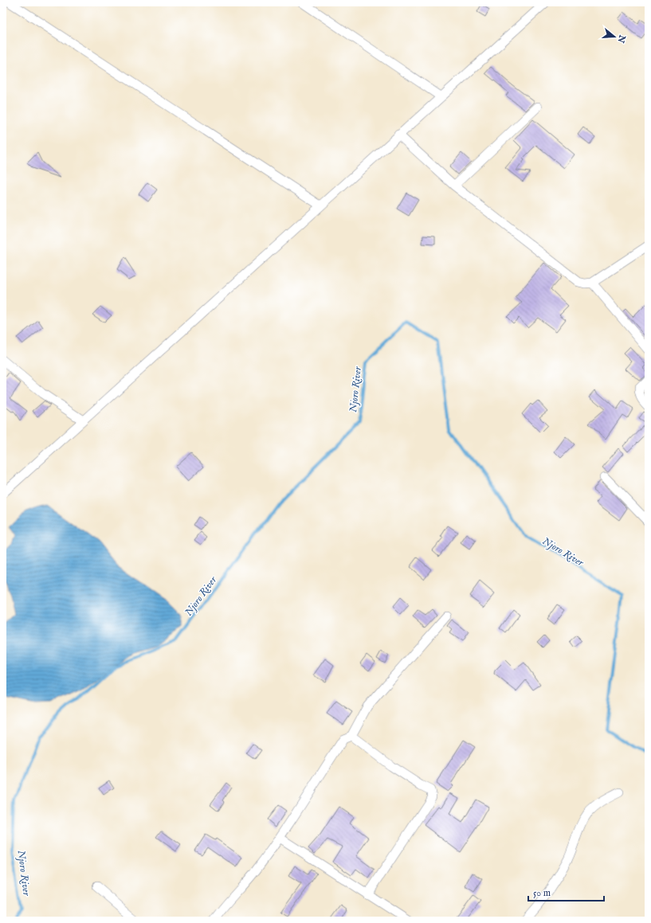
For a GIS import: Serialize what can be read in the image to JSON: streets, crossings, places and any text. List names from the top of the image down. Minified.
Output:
{"water":["Njoro River"],"scale_bar":"50 m","north":"right"}
